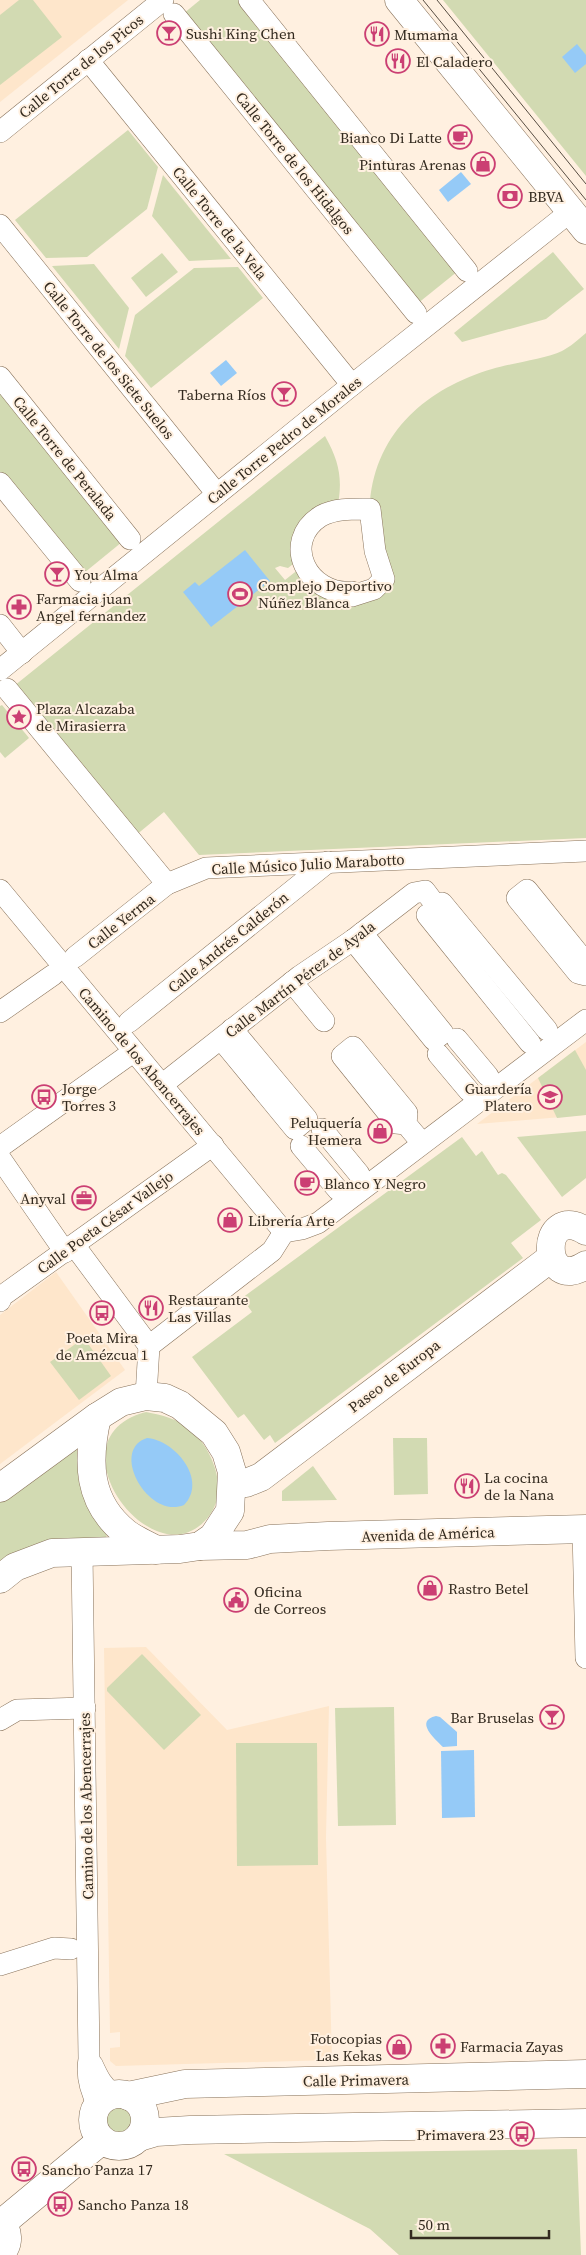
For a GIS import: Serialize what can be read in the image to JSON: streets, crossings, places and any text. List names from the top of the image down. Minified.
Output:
{"streets":{"main road":["Paseo de Europa","Avenida de América","Calle Primavera"],"street":["Calle Torre de los Picos","Calle Torre de los Hidalgos","Calle Torre de la Vela","Calle Torre de los Siete Suelos","Calle Torre Pedro de Morales","Calle Torre de Peralada","Calle Músico Julio Marabotto","Calle Yerma","Calle Andrés Calderón","Calle Martín Pérez de Ayala","Camino de los Abencerrajes","Calle Poeta César Vallejo"]},"crossings":[["Calle Torre de los Picos","Calle Torre de los Hidalgos"],["Calle Torre de los Picos","Calle Torre de la Vela"],["Calle Torre de la Vela","Calle Torre Pedro de Morales"],["Calle Torre de los Siete Suelos","Calle Torre Pedro de Morales"],["Calle Músico Julio Marabotto","Calle Yerma"],["Calle Músico Julio Marabotto","Calle Andrés Calderón"],["Calle Martín Pérez de Ayala","Camino de los Abencerrajes"],["Camino de los Abencerrajes","Calle Poeta César Vallejo"],["Camino de los Abencerrajes","Calle Primavera"],["Paseo de Europa","Avenida de América"]],"places":{"bar":["Sushi King Chen","Taberna Ríos","You Alma","Bar Bruselas"],"restaurant":["Mumama","El Caladero","Restaurante Las Villas","La cocina de la Nana"],"cafe":["Bianco Di Latte","Blanco Y Negro"],"shop":["Pinturas Arenas","Peluquería Hemera","Librería Arte","Rastro Betel","Fotocopias Las Kekas"],"bank":["BBVA"],"sports":["Complejo Deportivo Núñez Blanca"],"pharmacy":["Farmacia juan Angel fernandez","Farmacia Zayas"],"place":["Plaza Alcazaba de Mirasierra"],"bus stop":["Jorge Torres 3","Poeta Mira de Amézcua 1","Primavera 23","Sancho Panza 17","Sancho Panza 18"],"school or university":["Guardería Platero"],"office":["Anyval"],"public building":["Oficina de Correos"]},"scale_bar":"50 m"}
